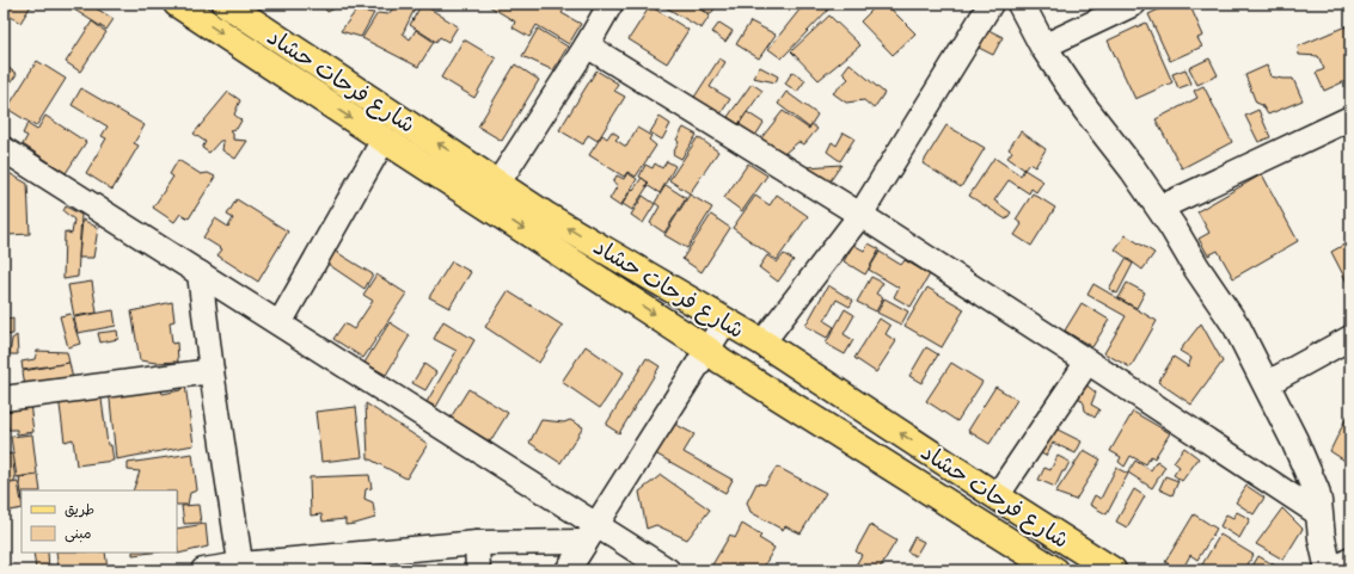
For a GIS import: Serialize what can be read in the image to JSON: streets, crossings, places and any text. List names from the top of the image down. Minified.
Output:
{"streets":{"main road":["شارع فرحات حشاد"]},"legend":["طريق","مبنى"]}
